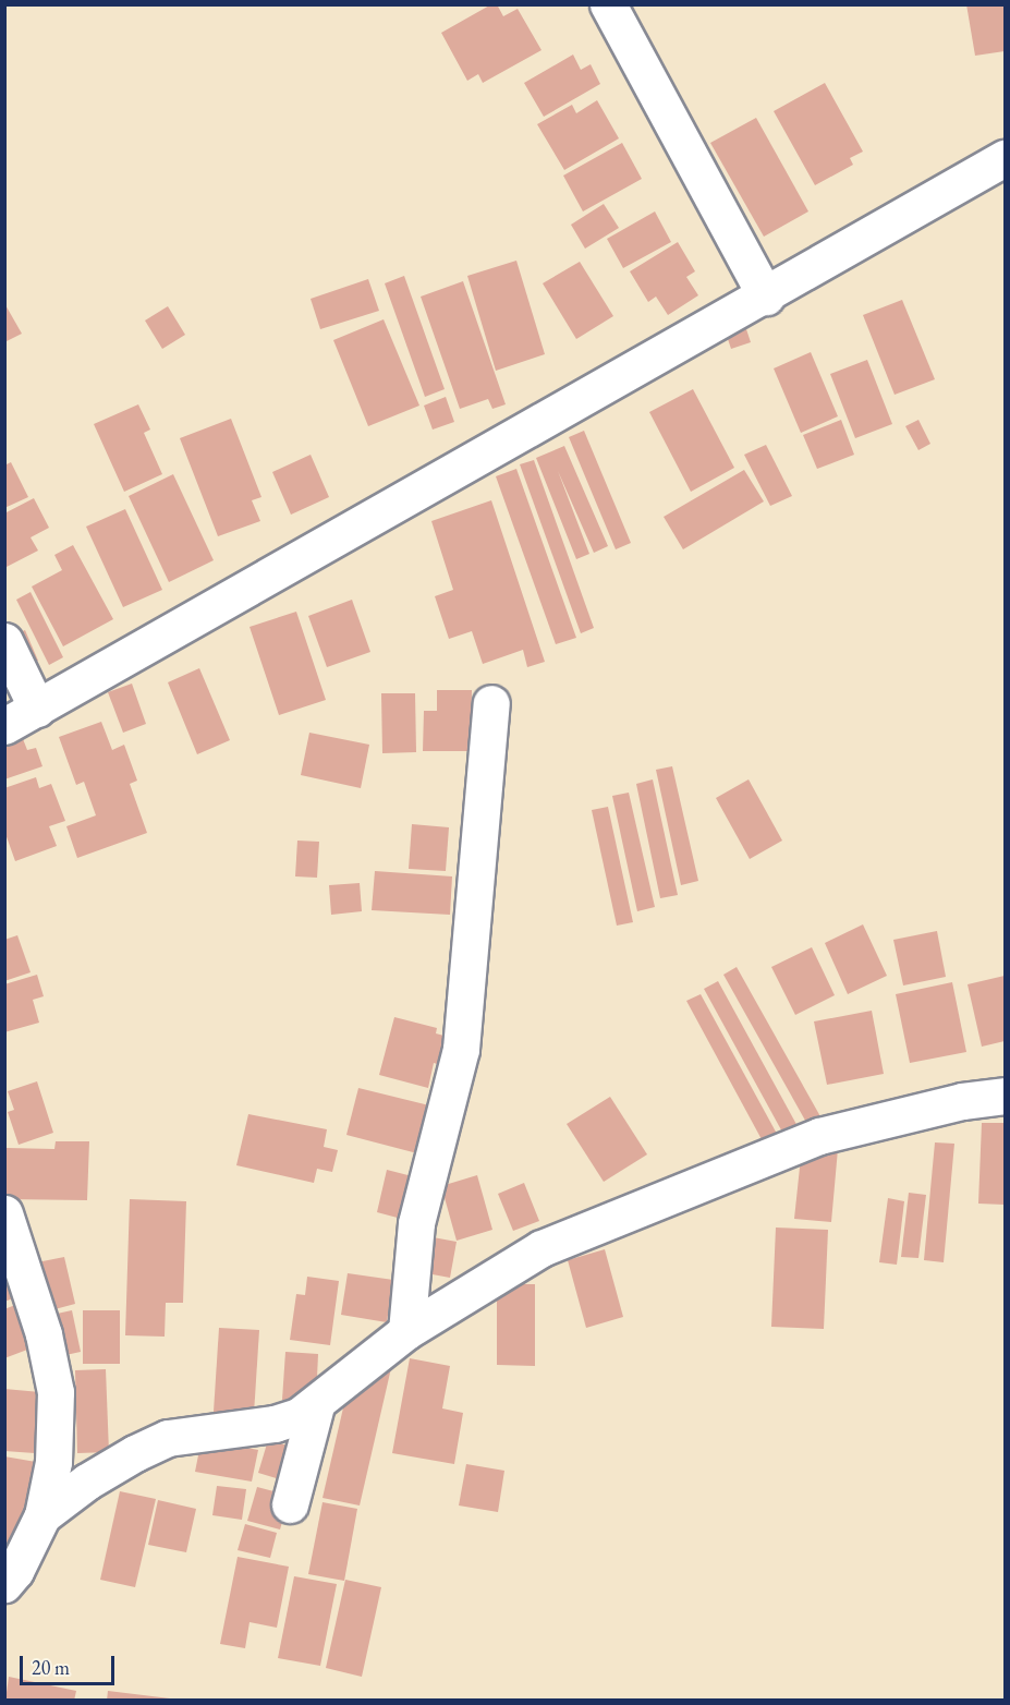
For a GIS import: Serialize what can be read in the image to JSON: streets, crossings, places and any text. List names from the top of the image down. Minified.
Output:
{"scale_bar":"20 m"}
